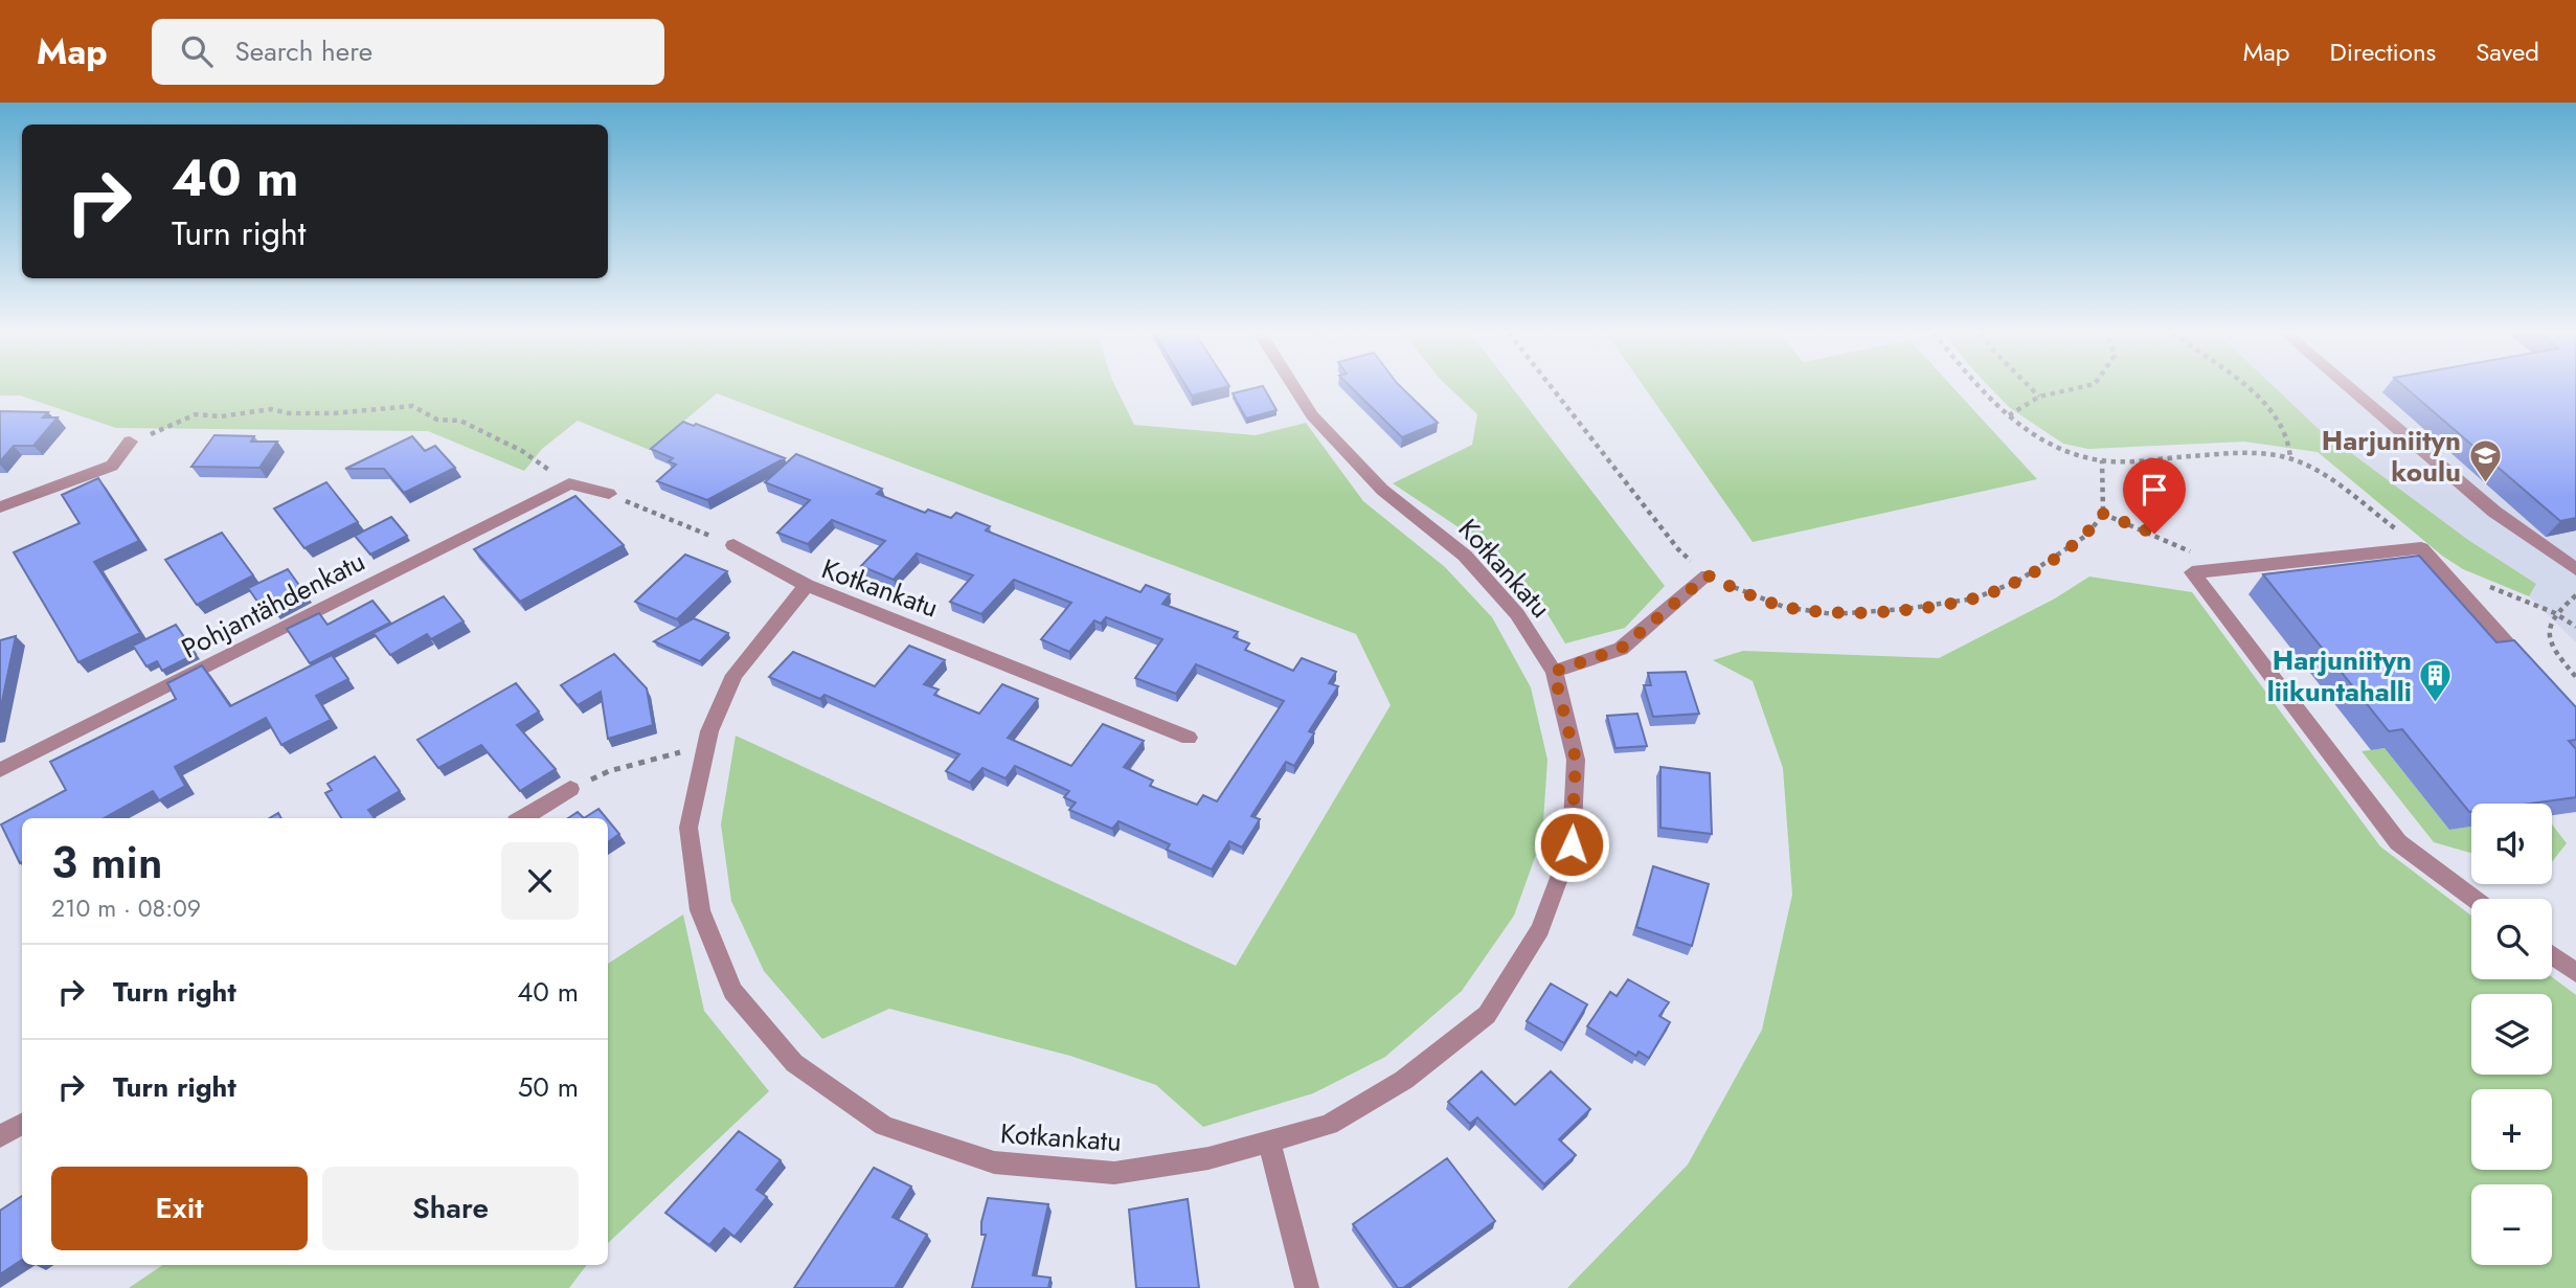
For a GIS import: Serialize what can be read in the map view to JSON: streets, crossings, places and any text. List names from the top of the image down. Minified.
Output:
{"streets":{"street":["Kotkankatu","Pohjantähdenkatu"]},"places":{"school or university":["Harjuniityn koulu"],"building":["Harjuniityn liikuntahalli"]},"page":{"header":"Map","search":"Search here","nav":["Map","Directions","Saved"],"turn":["40 m","Turn right"],"map_buttons":["+","−"],"heading":["3 min","210 m · 08:09"],"list":[{"name":"Turn right","value":"40 m"},{"name":"Turn right","value":"50 m"}],"buttons":["Exit","Share"]}}
